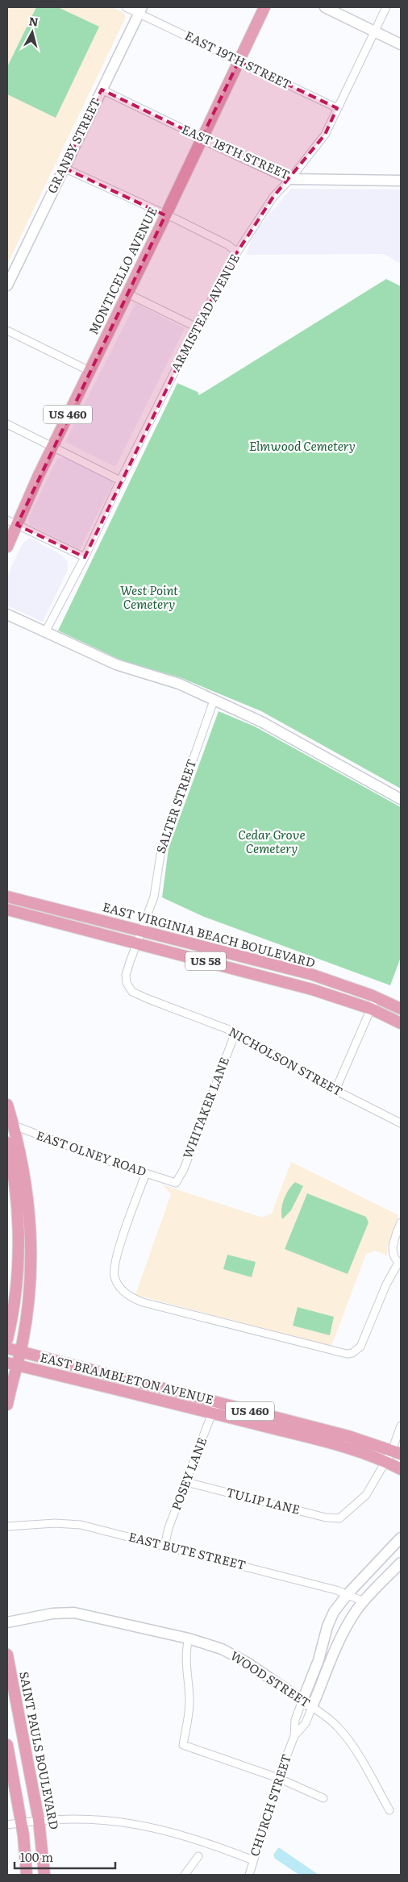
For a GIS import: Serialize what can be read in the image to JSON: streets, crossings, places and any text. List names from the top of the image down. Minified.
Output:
{"streets":{"main road":["MONTICELLO AVENUE","US 460","EAST VIRGINIA BEACH BOULEVARD","US 58","EAST BRAMBLETON AVENUE","SAINT PAULS BOULEVARD"],"street":["EAST 19TH STREET","GRANBY STREET","EAST 18TH STREET","ARMISTEAD AVENUE","SALTER STREET","NICHOLSON STREET","WHITAKER LANE","EAST OLNEY ROAD","POSEY LANE","TULIP LANE","EAST BUTE STREET","WOOD STREET","CHURCH STREET"]},"crossings":[["EAST 19TH STREET","GRANBY STREET"],["EAST 19TH STREET","MONTICELLO AVENUE"],["EAST 19TH STREET","ARMISTEAD AVENUE"],["GRANBY STREET","EAST 18TH STREET"],["EAST 18TH STREET","MONTICELLO AVENUE"],["EAST 18TH STREET","ARMISTEAD AVENUE"],["SALTER STREET","EAST VIRGINIA BEACH BOULEVARD"],["SALTER STREET","NICHOLSON STREET"],["NICHOLSON STREET","WHITAKER LANE"],["WHITAKER LANE","EAST OLNEY ROAD"],["EAST BRAMBLETON AVENUE","POSEY LANE"],["EAST BRAMBLETON AVENUE","TULIP LANE"],["POSEY LANE","TULIP LANE"],["POSEY LANE","EAST BUTE STREET"],["EAST BUTE STREET","CHURCH STREET"],["WOOD STREET","CHURCH STREET"]],"parks":["Elmwood Cemetery","West Point Cemetery","Cedar Grove Cemetery"],"scale_bar":"100 m","north":"top"}
